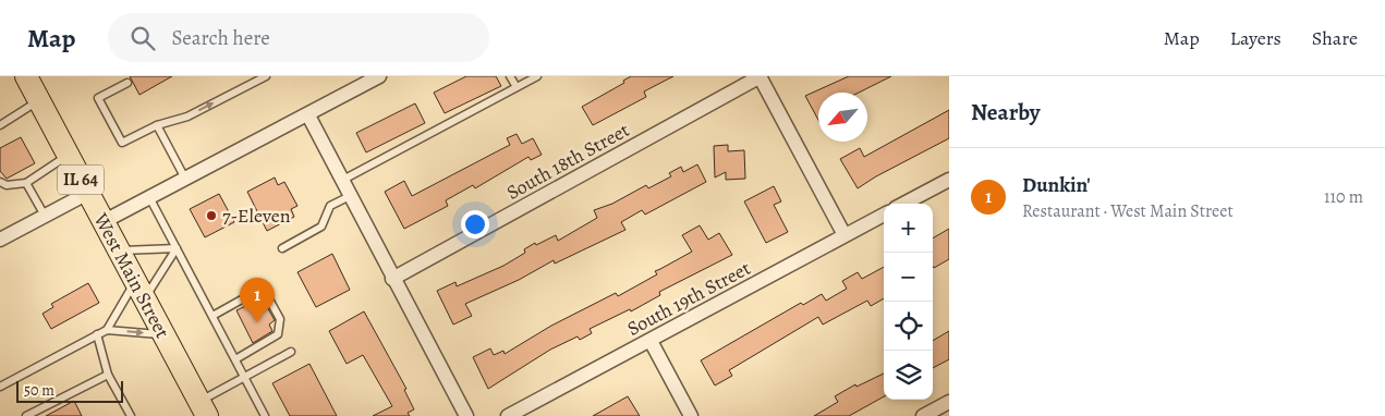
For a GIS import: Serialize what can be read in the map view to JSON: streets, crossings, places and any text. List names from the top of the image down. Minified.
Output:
{"streets":{"main road":["IL 64","West Main Street"],"street":["South 18th Street","South 19th Street"]},"places":["7-Eleven"],"scale_bar":"50 m","north":"bottom left","page":{"header":"Map","search":"Search here","nav":["Map","Layers","Share"],"heading":"Nearby","list":[{"mark":"1","name":"Dunkin'","note":"Restaurant · West Main Street","value":"110 m"}],"map_buttons":["+","−"],"pins":"1","scale":"50 m"}}
